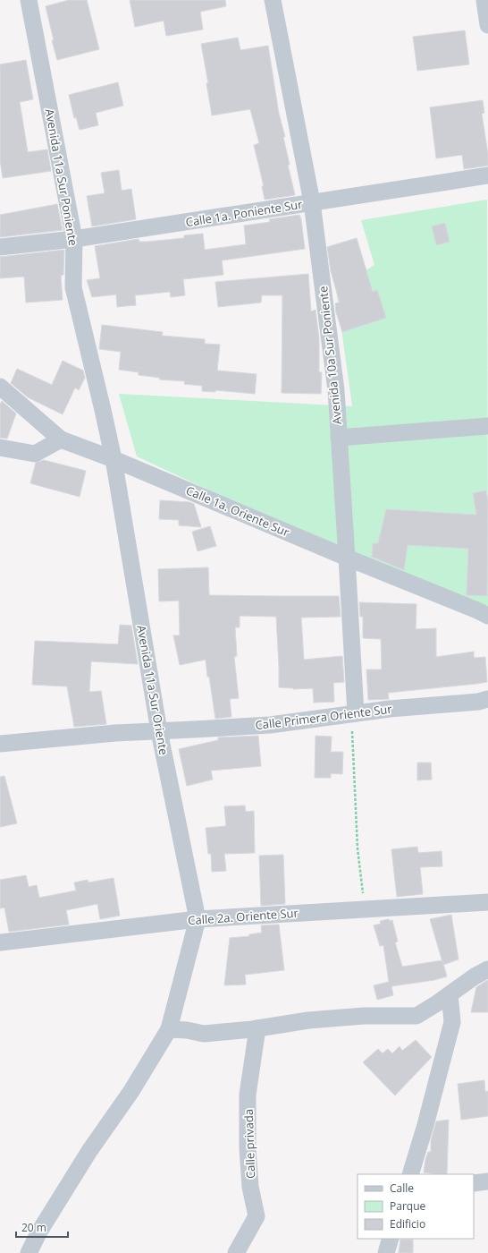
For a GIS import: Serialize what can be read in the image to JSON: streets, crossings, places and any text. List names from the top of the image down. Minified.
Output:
{"streets":{"street":["Avenida 11a Sur Poniente","Calle 1a. Poniente Sur","Avenida 10a Sur Poniente","Calle 1a. Oriente Sur","Avenida 11a Sur Oriente","Calle Primera Oriente Sur","Calle 2a. Oriente Sur","Calle privada"]},"crossings":[["Avenida 11a Sur Poniente","Calle 1a. Poniente Sur"],["Avenida 11a Sur Poniente","Calle 1a. Oriente Sur"],["Avenida 11a Sur Poniente","Avenida 11a Sur Oriente"],["Calle 1a. Poniente Sur","Avenida 10a Sur Poniente"],["Avenida 10a Sur Poniente","Calle 1a. Oriente Sur"],["Avenida 10a Sur Poniente","Calle Primera Oriente Sur"],["Calle 1a. Oriente Sur","Avenida 11a Sur Oriente"],["Avenida 11a Sur Oriente","Calle Primera Oriente Sur"],["Avenida 11a Sur Oriente","Calle 2a. Oriente Sur"]],"legend":["Calle","Parque","Edificio"],"scale_bar":"20 m"}
